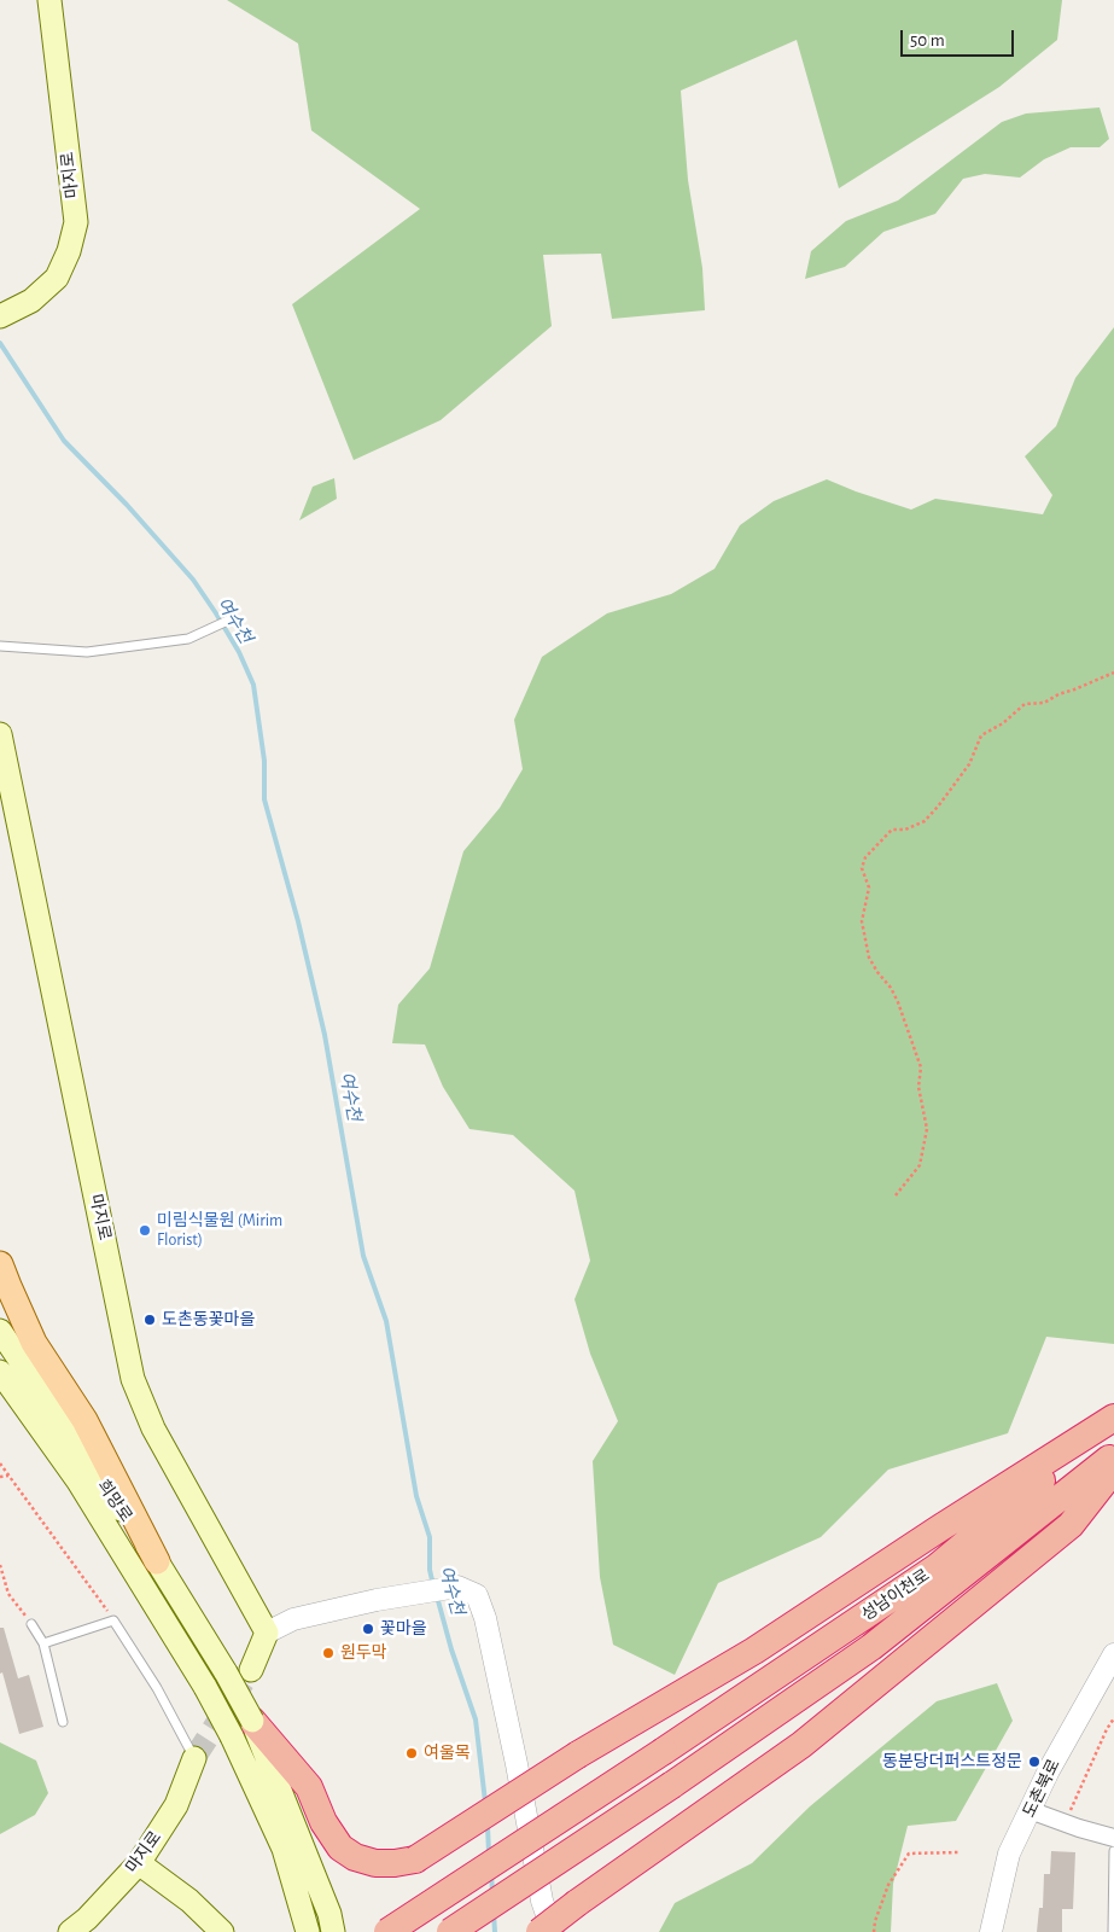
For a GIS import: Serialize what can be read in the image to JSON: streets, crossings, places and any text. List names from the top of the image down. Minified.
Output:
{"streets":{"highway":["성남이천로"],"main road":["마지로","희망로"],"street":["도촌북로"]},"water":["여수천"],"places":["미림식물원 (Mirim Florist)","도촌동꽃마을","꽃마을","원두막","여울목","동분당더퍼스트정문"],"scale_bar":"50 m"}
